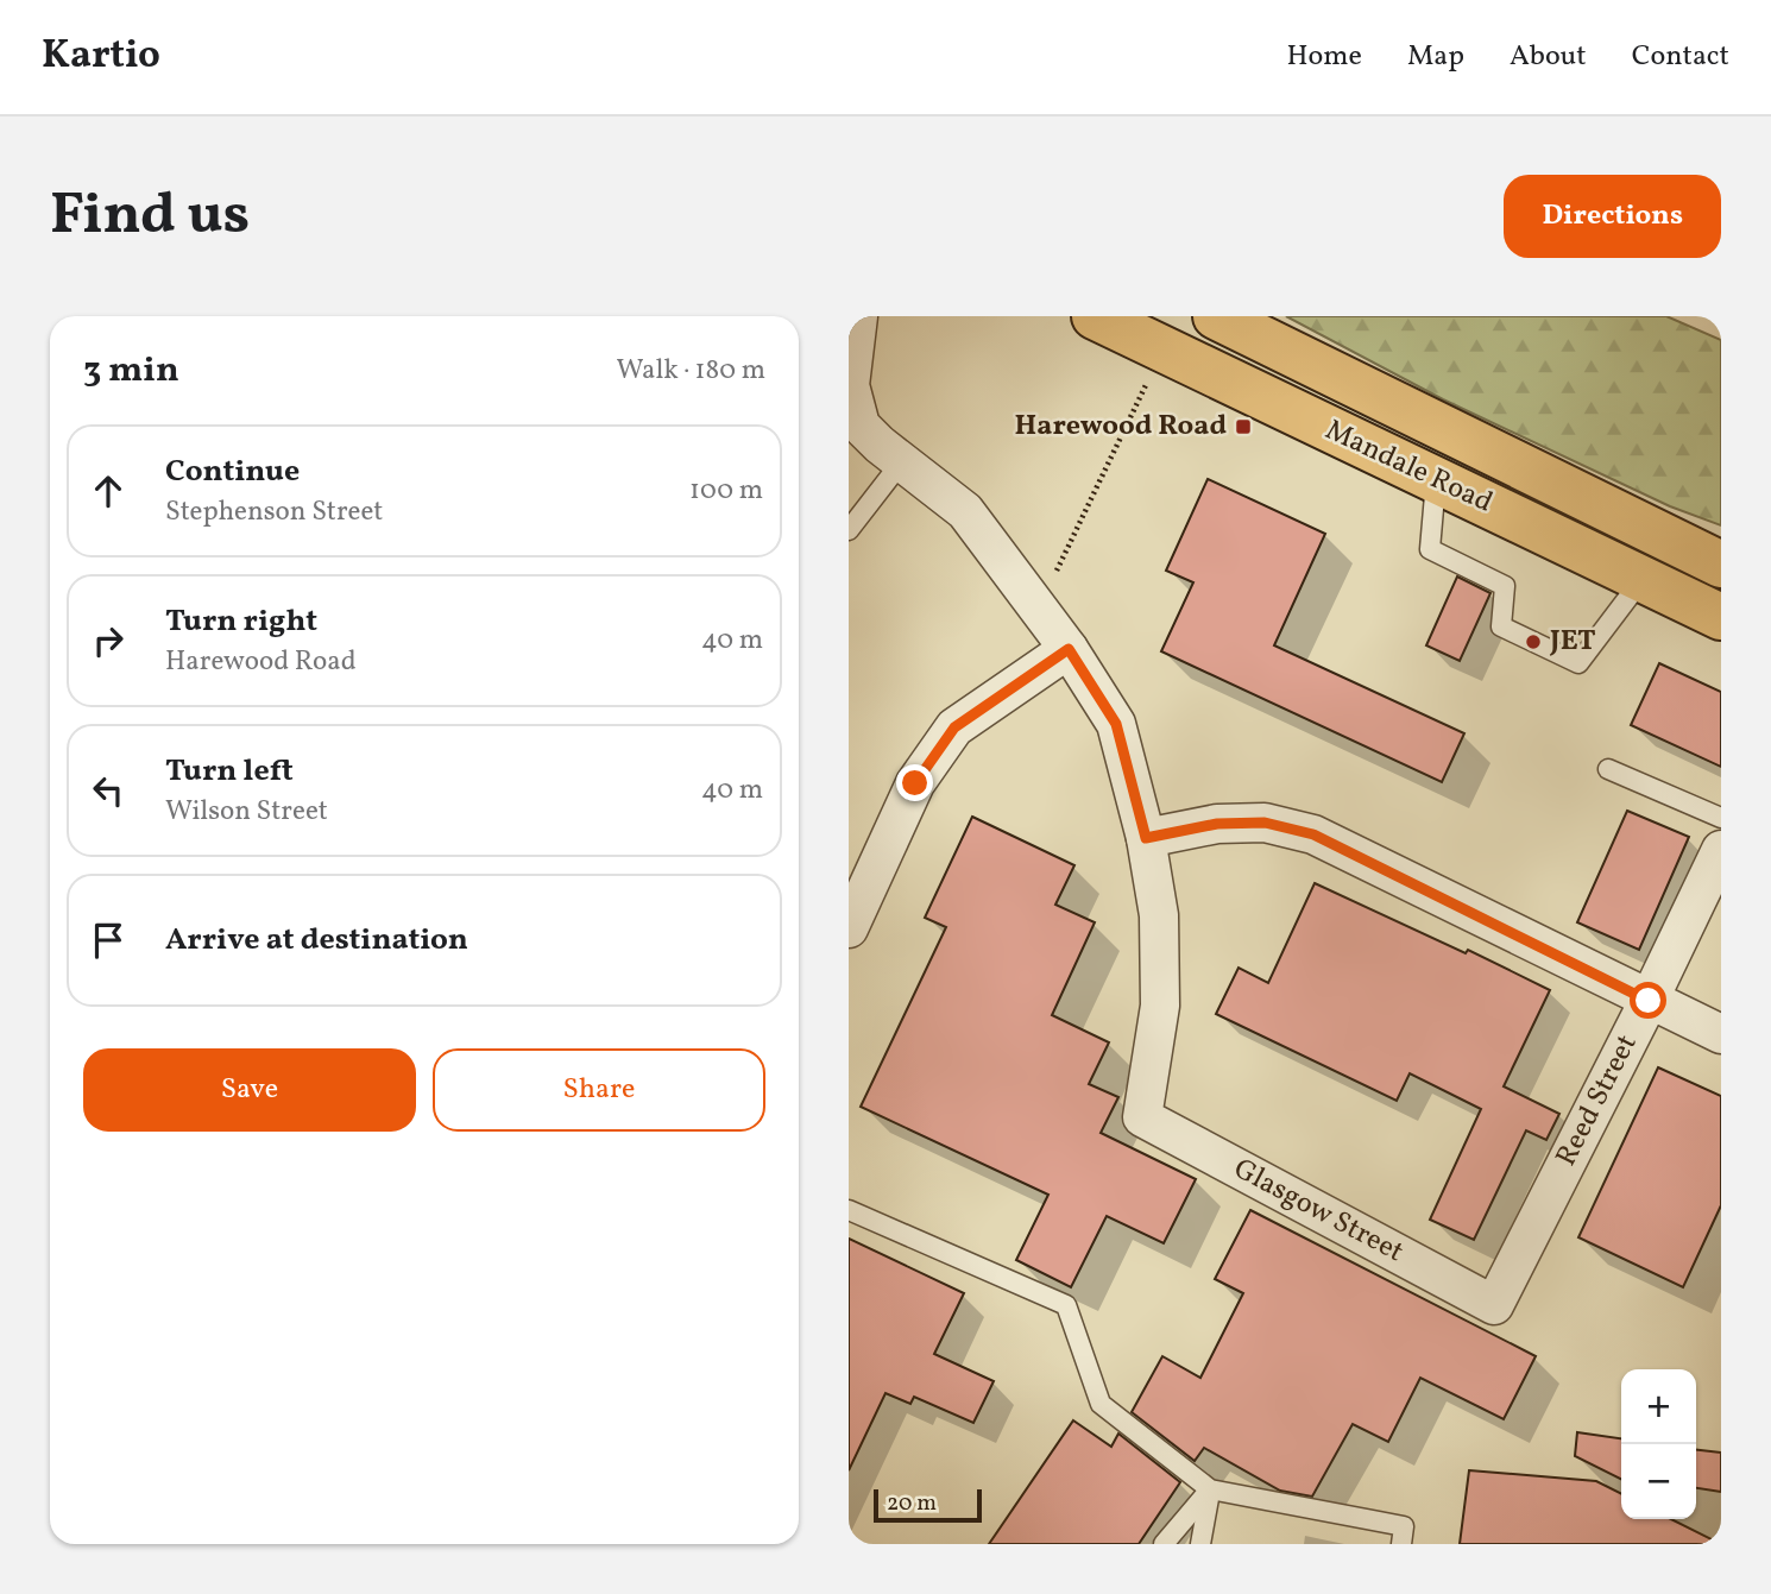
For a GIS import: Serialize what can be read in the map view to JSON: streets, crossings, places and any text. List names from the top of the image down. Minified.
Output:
{"streets":{"main road":["Mandale Road"],"street":["Reed Street","Glasgow Street"]},"crossings":[["Reed Street","Glasgow Street"]],"places":{"transit":["Harewood Road"],"other":["JET"]},"scale_bar":"20 m","page":{"header":"Kartio","nav":["Home","Map","About","Contact"],"buttons":["Directions",["Save","Share"]],"title":"Find us","heading":["3 min","Walk · 180 m"],"list":[["Continue","Stephenson Street","100 m"],["Turn right","Harewood Road","40 m"],["Turn left","Wilson Street","40 m"],"Arrive at destination"],"map_buttons":["+","−"],"scale":"20 m"}}
